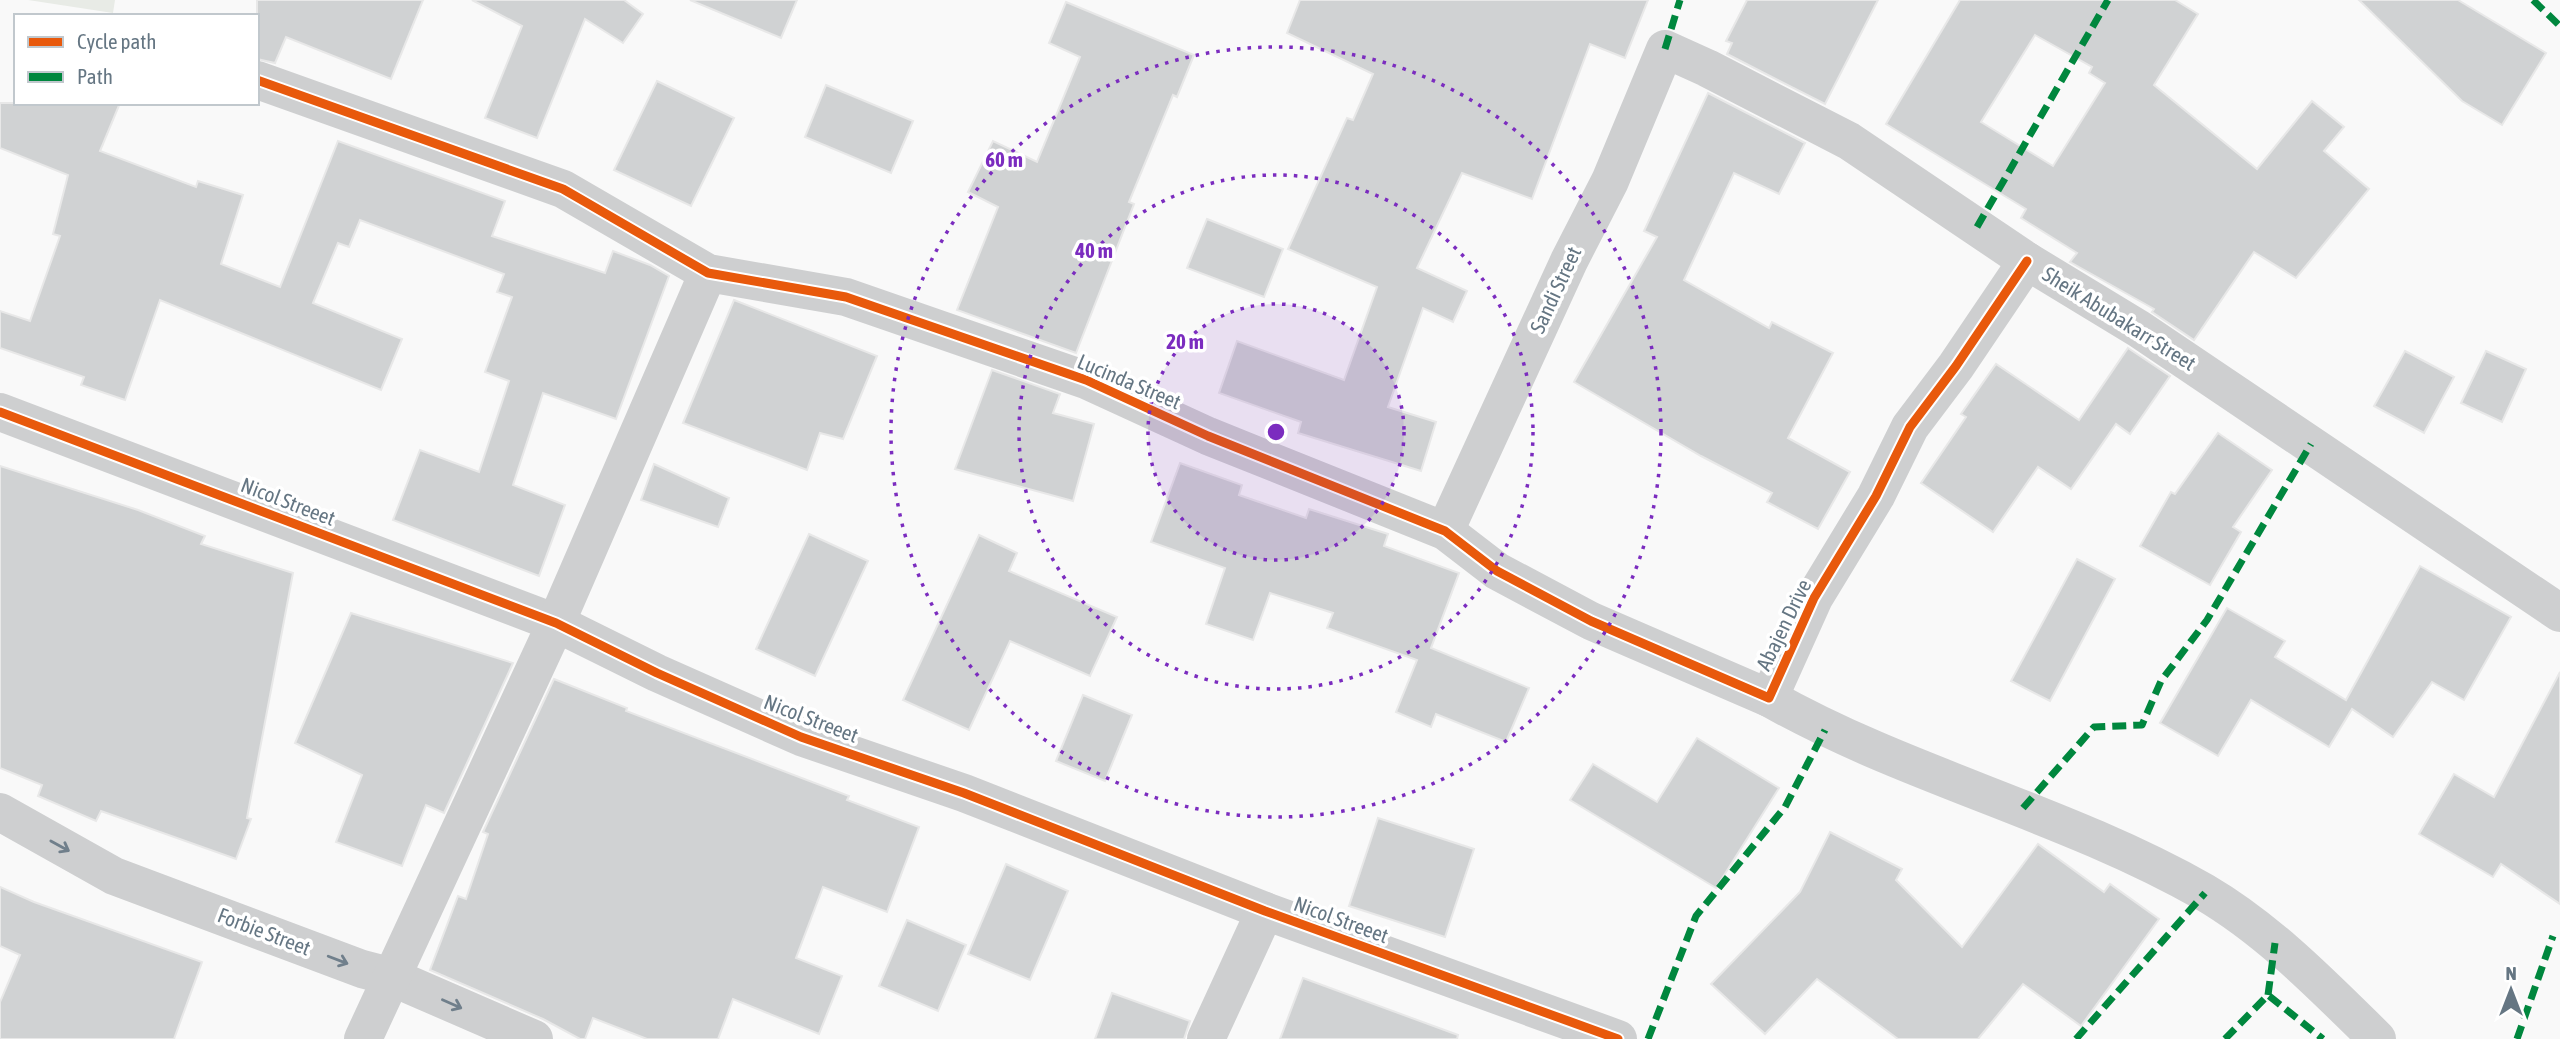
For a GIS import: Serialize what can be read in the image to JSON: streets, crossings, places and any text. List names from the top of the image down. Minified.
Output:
{"streets":{"street":["Sandi Street","Sheik Abubakarr Street","Lucinda Street","Nicol Streeet","Abajen Drive","Forbie Street"]},"crossings":[["Sandi Street","Sheik Abubakarr Street"],["Sandi Street","Lucinda Street"],["Sandi Street","Abajen Drive"],["Sheik Abubakarr Street","Abajen Drive"],["Lucinda Street","Abajen Drive"]],"one_way":["Forbie Street"],"legend":["Cycle path","Path"],"north":"top","rings":["60 m","40 m","20 m"]}
